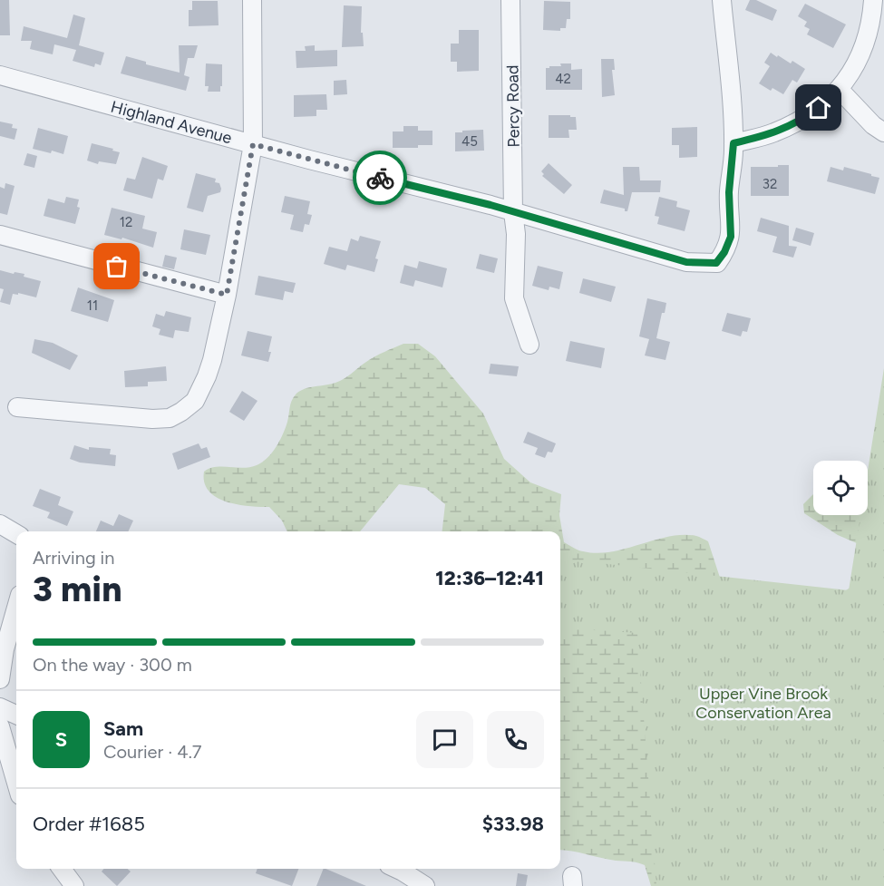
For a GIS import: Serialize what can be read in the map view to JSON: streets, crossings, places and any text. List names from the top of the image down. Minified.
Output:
{"streets":{"street":["Percy Road","Highland Avenue"]},"crossings":[["Percy Road","Highland Avenue"]],"parks":["Upper Vine Brook Conservation Area"],"house_numbers":["42","45","32","12","11"],"page":{"heading":["3 min","Arriving in","12:36–12:41"],"panel":["Sam","Courier · 4.7","Order #1685","$33.98"],"bar":"On the way · 300 m","round":"S"}}
